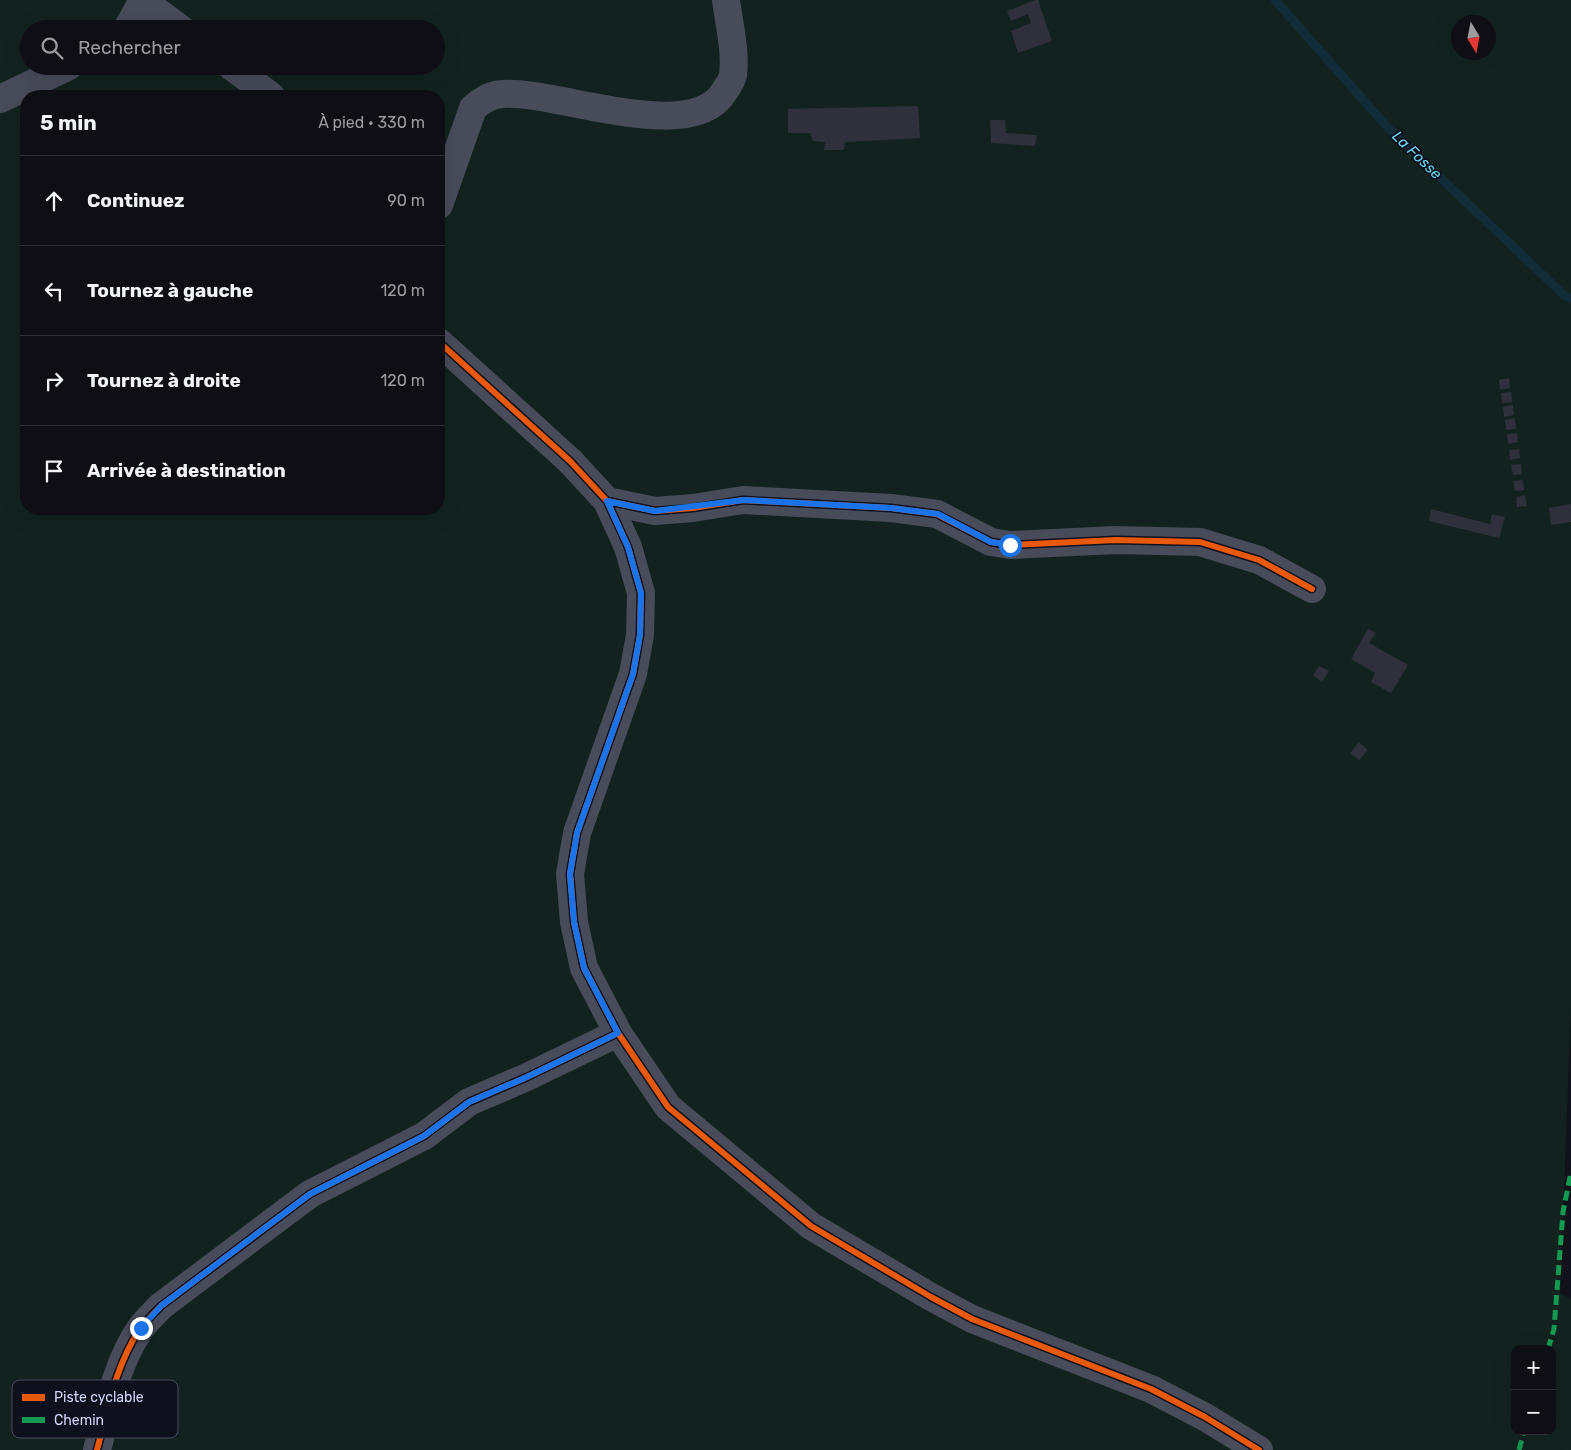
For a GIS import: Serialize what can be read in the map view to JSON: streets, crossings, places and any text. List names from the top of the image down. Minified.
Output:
{"water":["La Fosse"],"legend":["Piste cyclable","Chemin"],"north":"bottom","page":{"search":"Rechercher","heading":["5 min","À pied · 330 m"],"list":[["Continuez","90 m"],["Tournez à gauche","120 m"],["Tournez à droite","120 m"],"Arrivée à destination"],"map_buttons":["+","−"]}}
